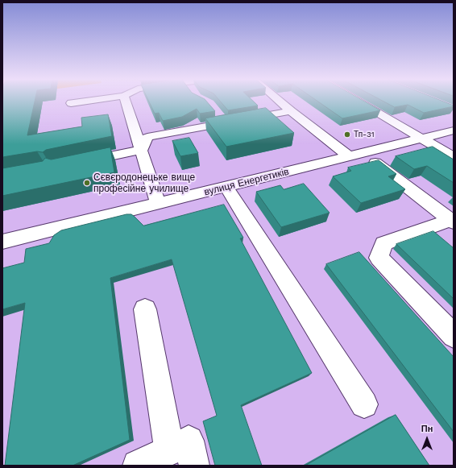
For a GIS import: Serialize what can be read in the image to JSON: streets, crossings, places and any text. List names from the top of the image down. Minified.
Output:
{"streets":{"street":["вулиця Енергетиків"]},"places":["Тп-31","Сєвєродонецьке вище професійне училище"],"north":"top"}
